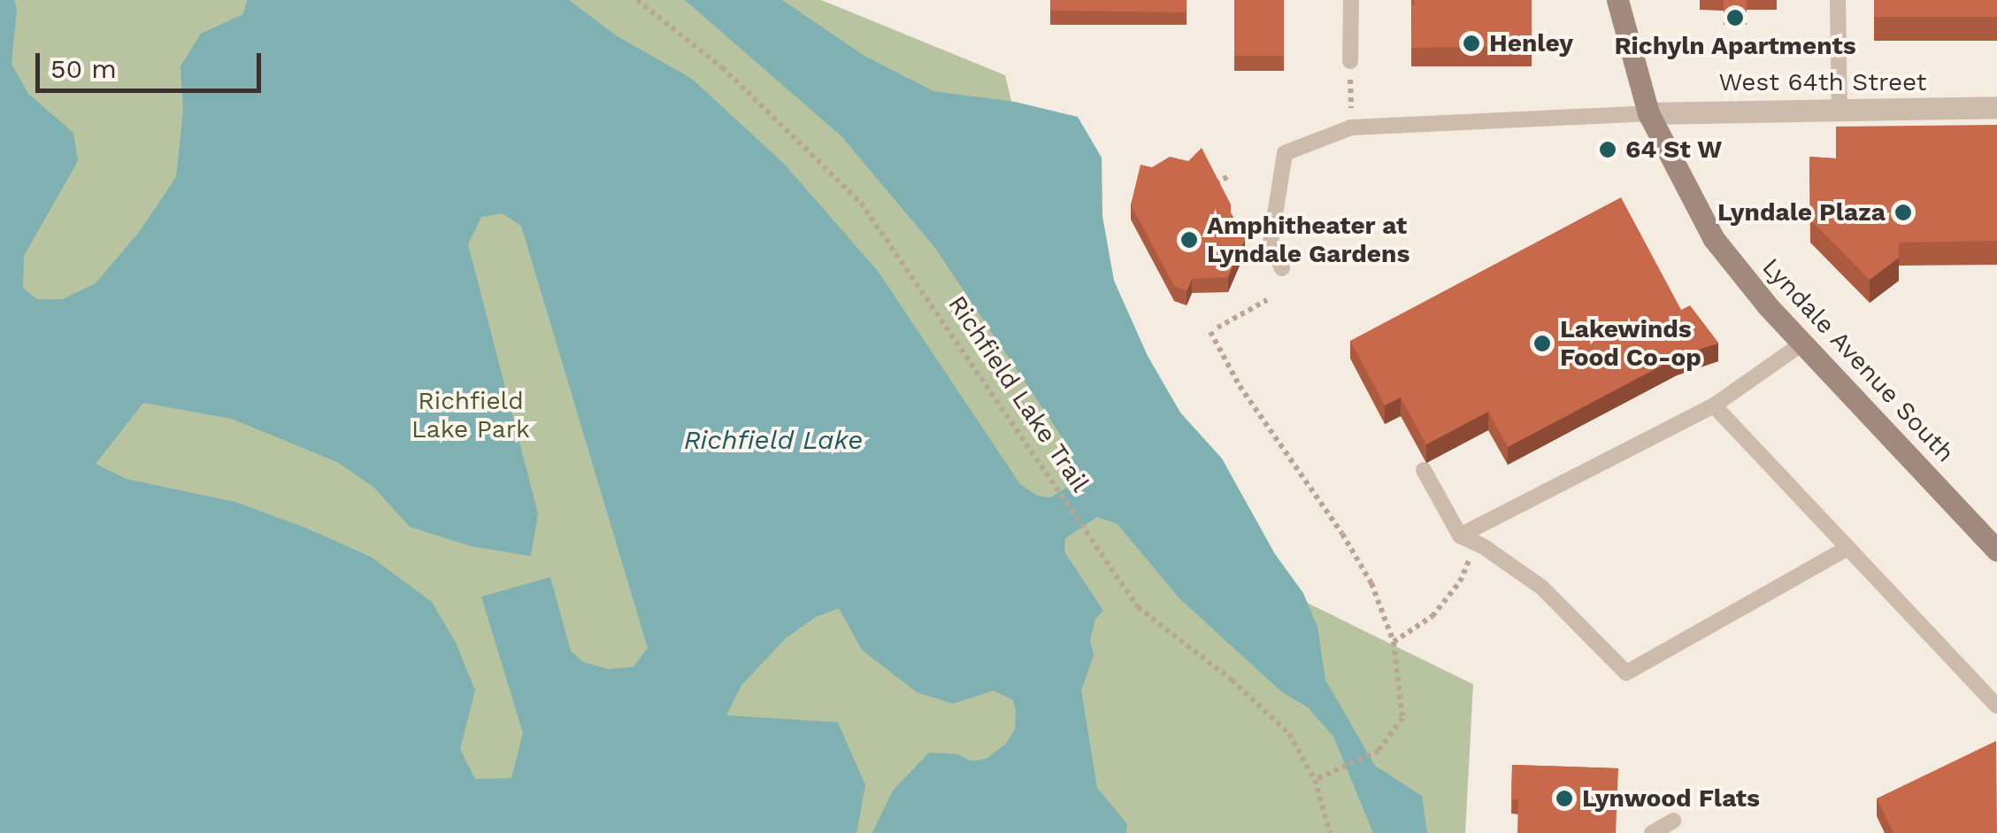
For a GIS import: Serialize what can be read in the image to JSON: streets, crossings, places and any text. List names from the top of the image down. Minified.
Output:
{"streets":{"main road":["Lyndale Avenue South"],"street":["West 64th Street"],"path":["Richfield Lake Trail"]},"crossings":[["West 64th Street","Lyndale Avenue South"]],"water":["Richfield Lake"],"parks":["Richfield Lake Park"],"places":["Richyln Apartments","Henley","64 St W","Lyndale Plaza","Amphitheater at Lyndale Gardens","Lakewinds Food Co-op","Lynwood Flats"],"scale_bar":"50 m"}
